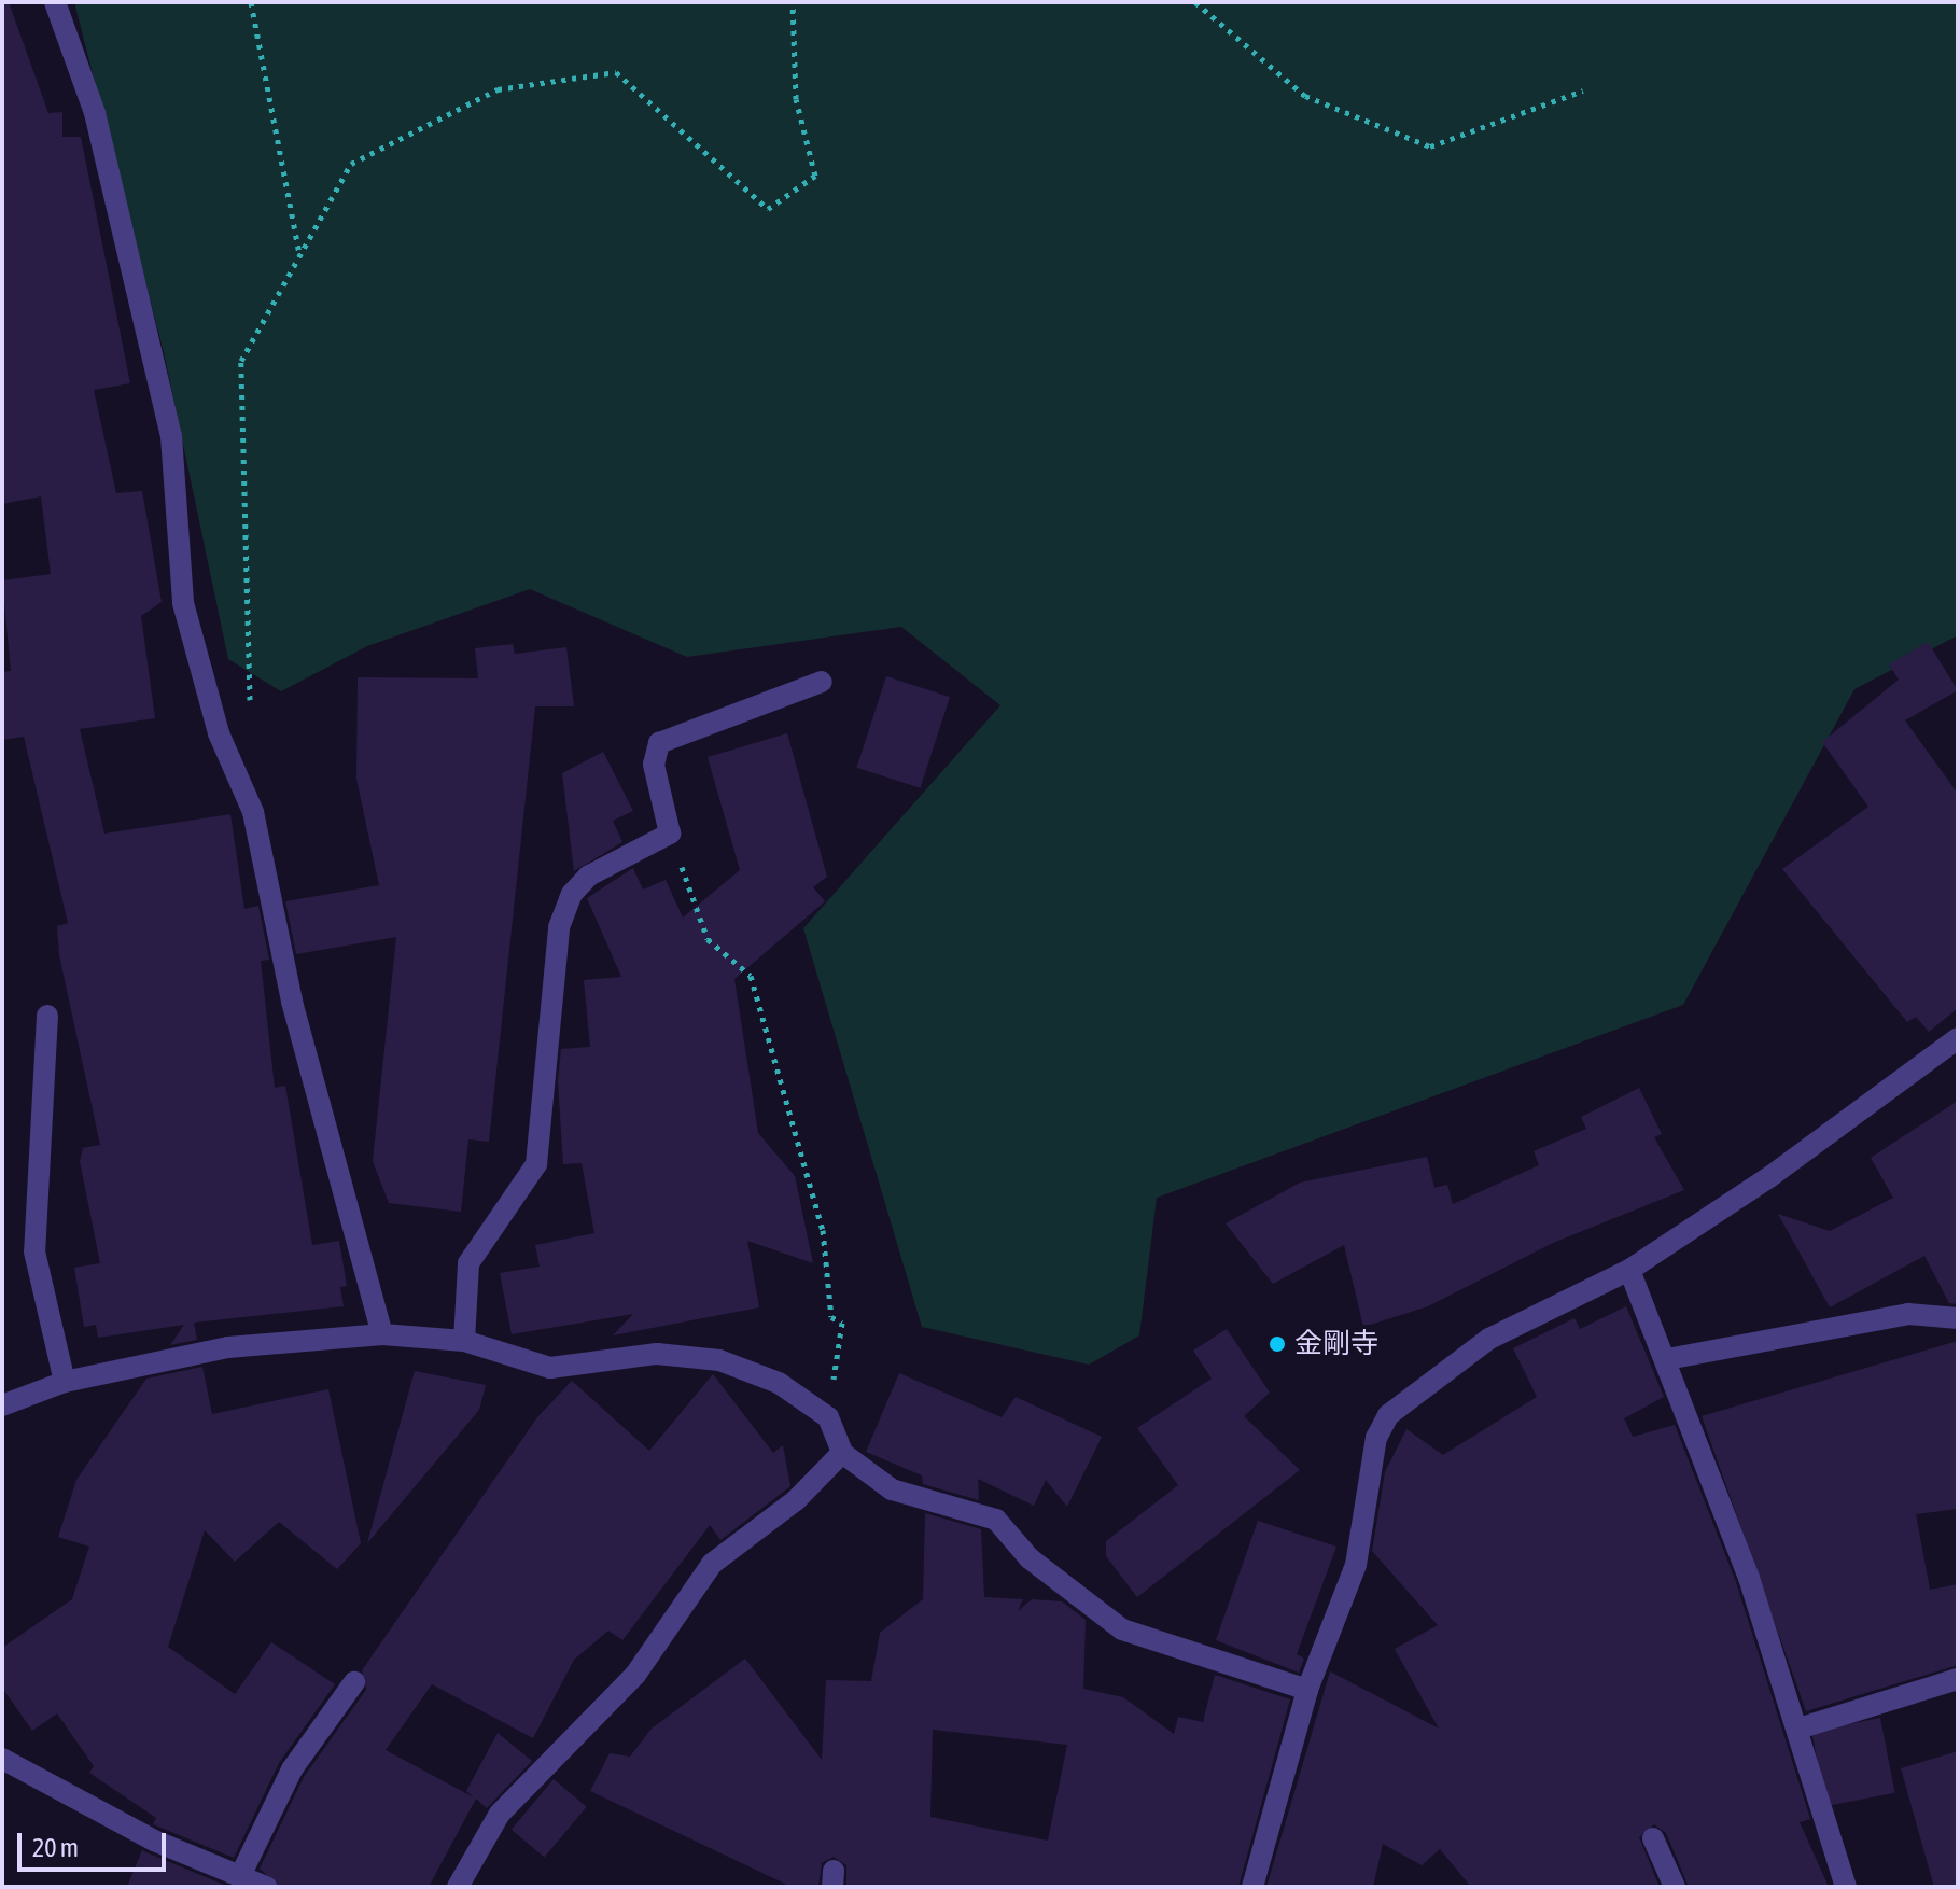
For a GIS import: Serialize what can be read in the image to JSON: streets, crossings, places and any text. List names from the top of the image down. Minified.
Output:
{"places":["金剛寺"],"scale_bar":"20 m"}
